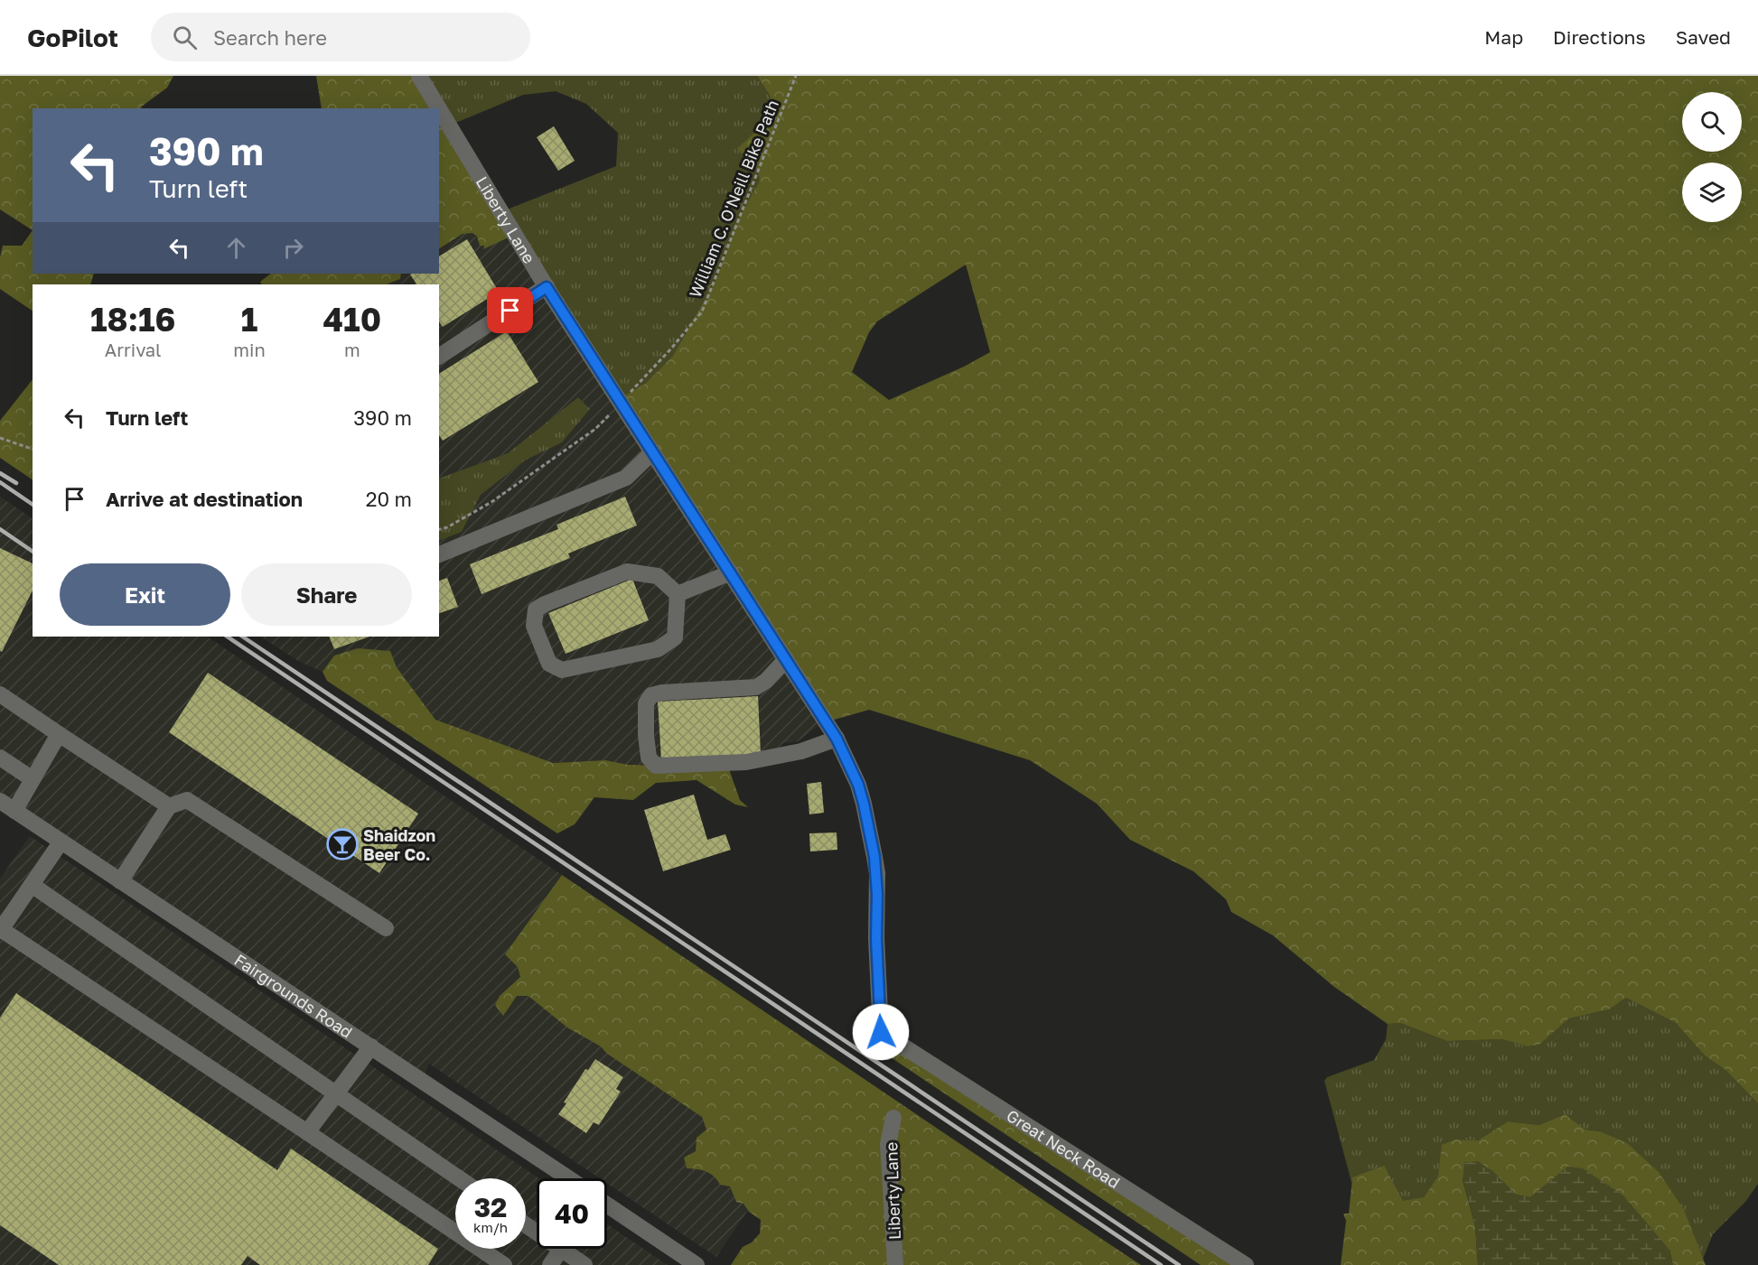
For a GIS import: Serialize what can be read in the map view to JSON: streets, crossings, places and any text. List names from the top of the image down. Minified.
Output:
{"streets":{"street":["Liberty Lane","Fairgrounds Road","Great Neck Road"],"path":["William C. O'Neill Bike Path"]},"crossings":[["William C. O'Neill Bike Path","Liberty Lane"],["Liberty Lane","Great Neck Road"]],"places":{"bar":["Shaidzon Beer Co."]},"page":{"header":"GoPilot","search":"Search here","nav":["Map","Directions","Saved"],"turn":["390 m","Turn left"],"eta":["18:16","Arrival","1","min","410","m"],"list":[{"name":"Turn left","value":"390 m"},{"name":"Arrive at destination","value":"20 m"}],"buttons":["Exit","Share"],"speed":"32 km/h","limit":"40"}}
